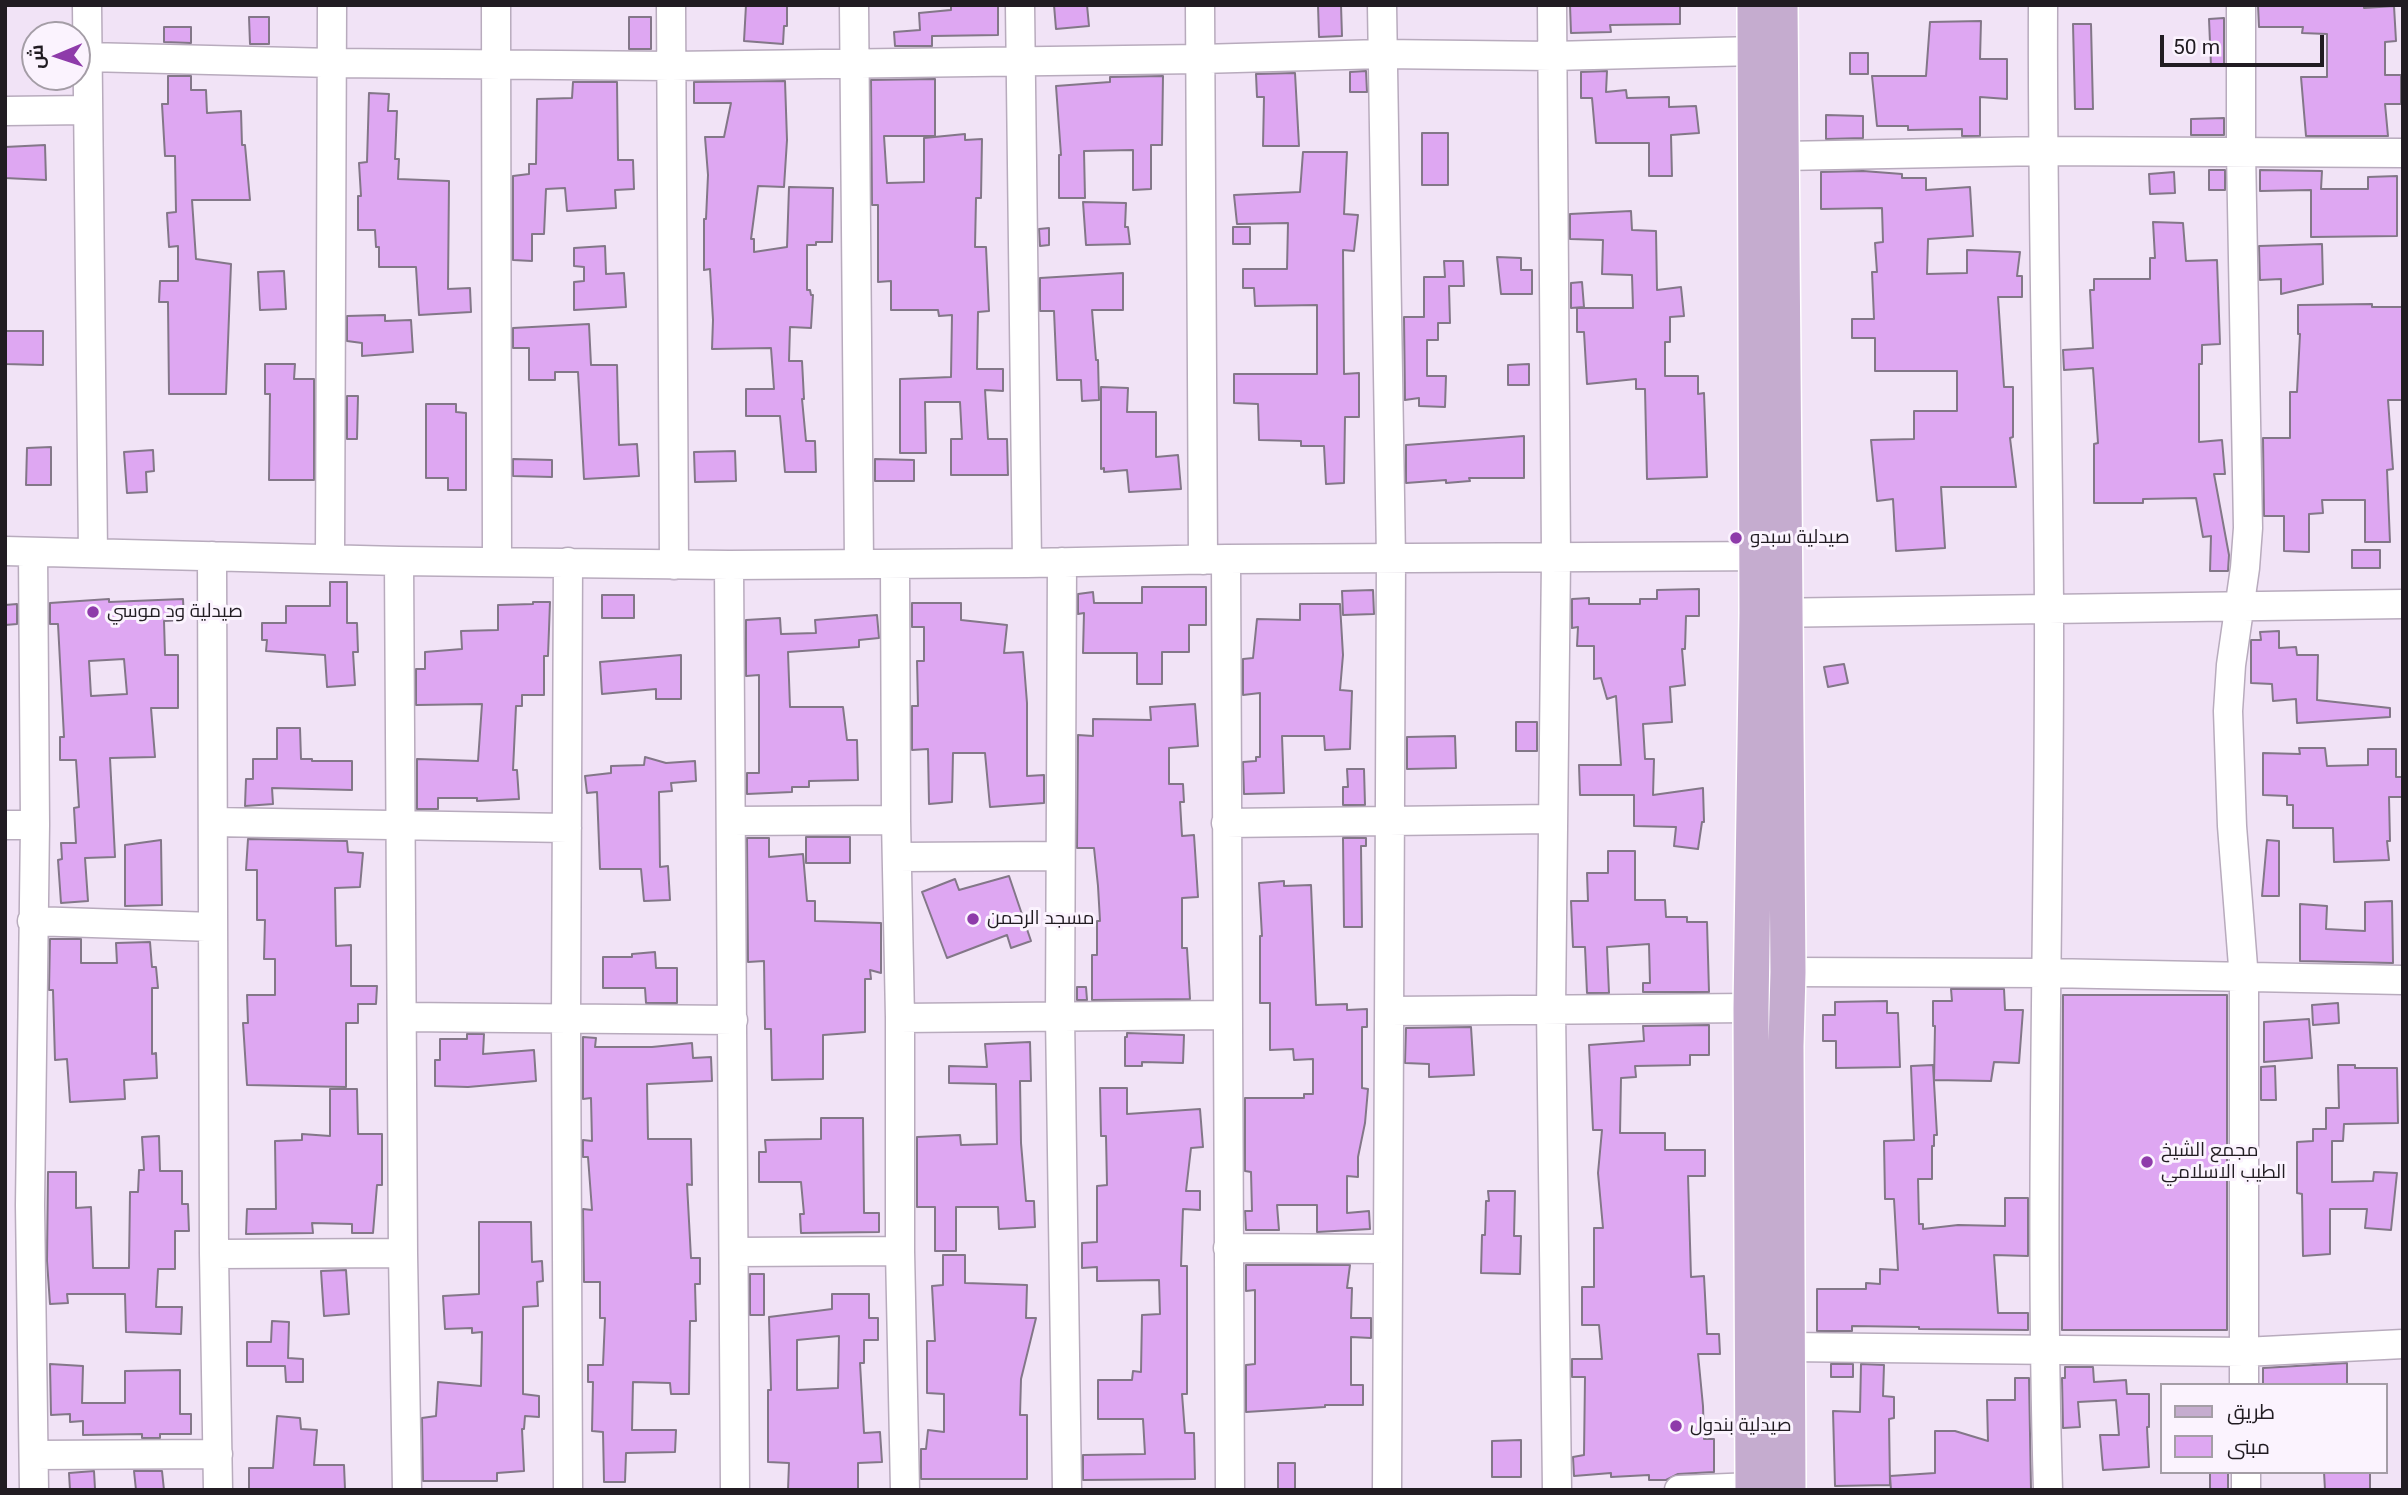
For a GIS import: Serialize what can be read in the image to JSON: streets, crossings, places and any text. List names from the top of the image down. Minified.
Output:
{"places":["صيدلية سبدو","صيدلية ود موسي","مسجد الرحمن","مجمع الشيخ الطيب الاسلامي","صيدلية بندول"],"legend":["طريق","مبنى"],"scale_bar":"50 m","north":"left"}
